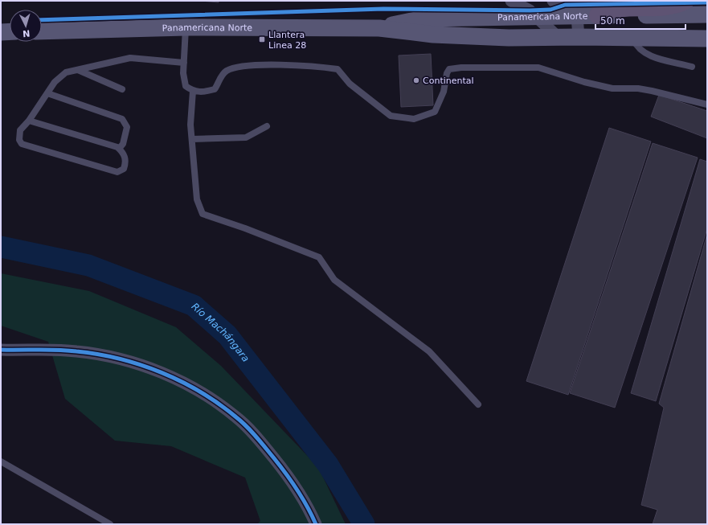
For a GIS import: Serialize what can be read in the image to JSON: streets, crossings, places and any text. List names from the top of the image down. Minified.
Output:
{"streets":{"main road":["Panamericana Norte"]},"water":["Río Machángara"],"places":{"transit":["Llantera Linea 28"],"other":["Continental"]},"scale_bar":"50 m","north":"bottom"}
